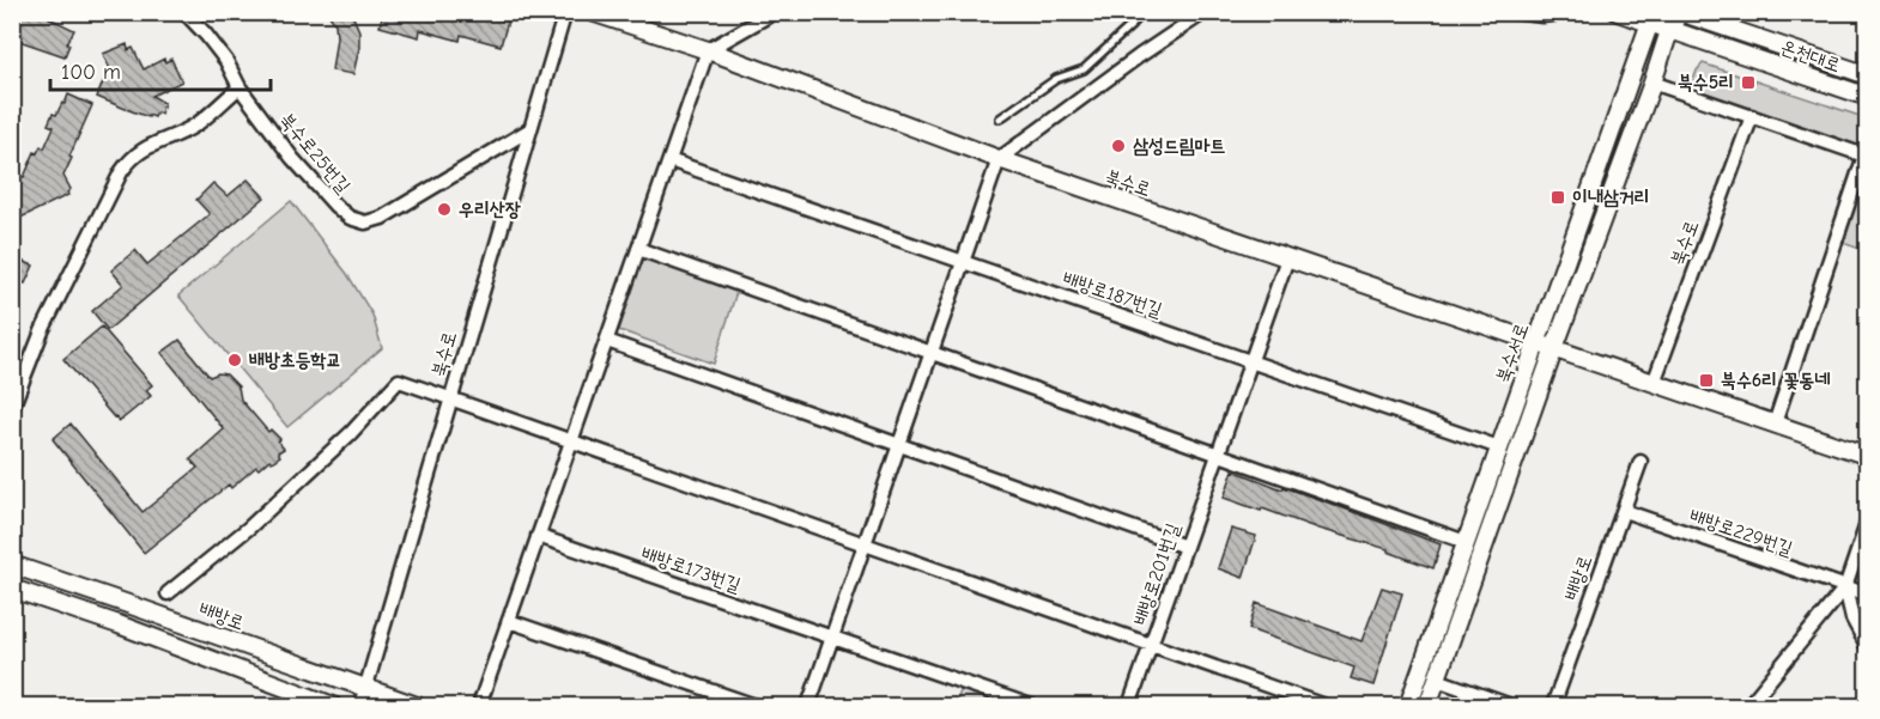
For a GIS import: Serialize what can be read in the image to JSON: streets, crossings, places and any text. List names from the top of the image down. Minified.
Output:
{"streets":{"street":["온천대로","북수로25번길","북수로","배방로187번길","북수서로","배방로229번길","배방로173번길","배방로201번길","배방로"]},"crossings":[["온천대로","북수서로"],["북수로25번길","북수로"],["북수로","북수서로"],["북수로","배방로201번길"],["북수로","배방로"],["배방로187번길","배방로201번길"],["배방로229번길","배방로"]],"places":{"transit":["북수5리","이내삼거리","북수6리 꽃동네"],"other":["삼성드림마트","우리산장","배방초등학교"]},"scale_bar":"100 m"}
